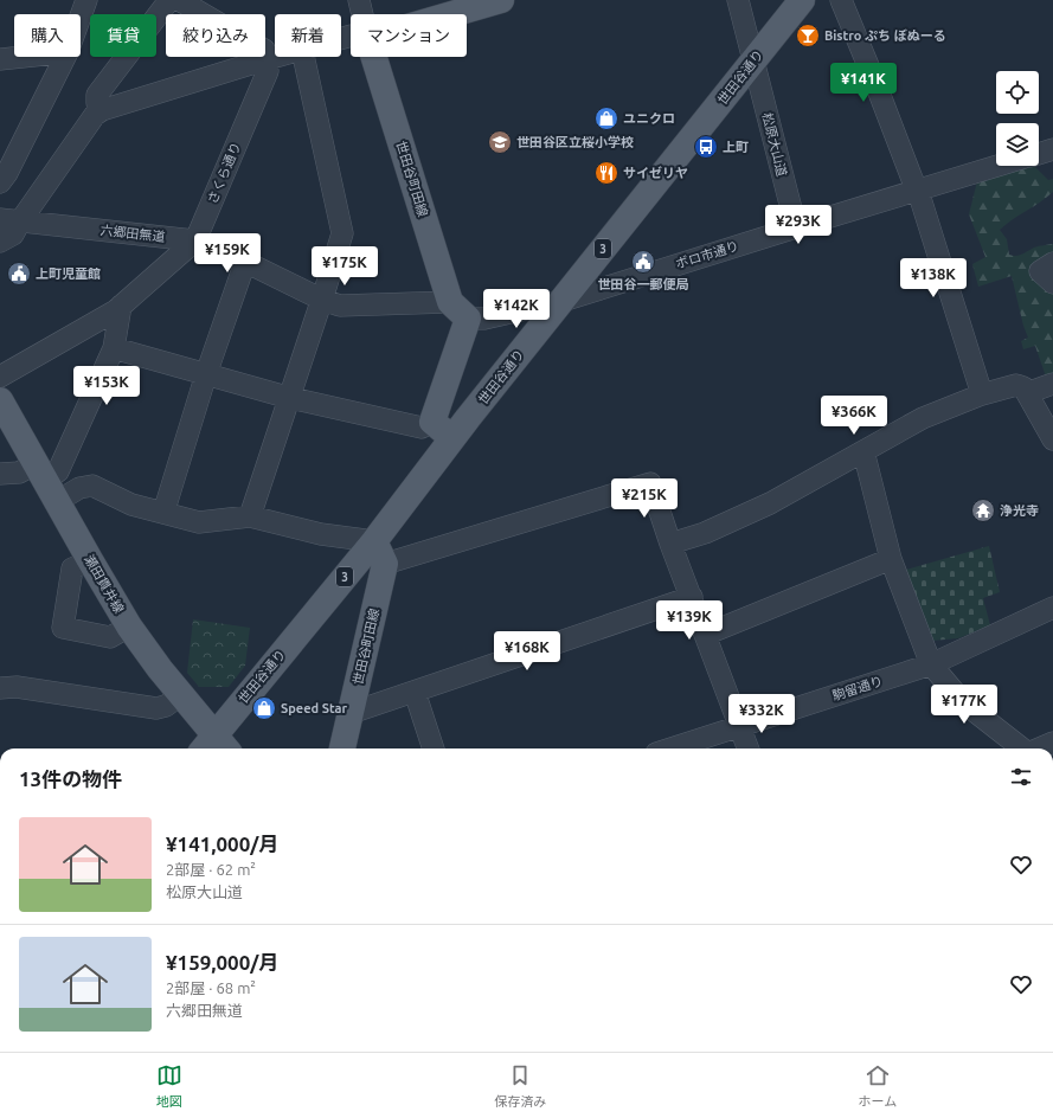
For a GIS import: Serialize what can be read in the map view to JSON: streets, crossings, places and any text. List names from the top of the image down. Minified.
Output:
{"streets":{"main road":["世田谷通り","世田谷町田線","3","瀬田貫井線"],"street":["松原大山道","さくら通り","六郷田無道","ボロ市通り","駒留通り"]},"crossings":[["世田谷通り","松原大山道"],["世田谷通り","世田谷町田線"],["世田谷通り","ボロ市通り"],["世田谷通り","瀬田貫井線"],["松原大山道","ボロ市通り"],["さくら通り","六郷田無道"],["世田谷町田線","六郷田無道"],["世田谷町田線","ボロ市通り"],["六郷田無道","ボロ市通り"]],"places":{"bar":["Bistro ぷち ぼぬーる"],"shop":["ユニクロ","Speed Star"],"school or university":["世田谷区立桜小学校"],"bus stop":["上町"],"restaurant":["サイゼリヤ"],"public building":["世田谷一郵便局","上町児童館"],"temple":["浄光寺"]},"page":{"chip":["購入","賃貸","絞り込み","新着","マンション"],"price":["¥141K","¥293K","¥159K","¥175K","¥138K","¥142K","¥153K","¥366K","¥215K","¥139K","¥168K","¥177K","¥332K"],"heading":"13件の物件","list":[{"name":"¥141,000/月","note":"2部屋 · 62 m² · 松原大山道"},{"name":"¥159,000/月","note":"2部屋 · 68 m² · 六郷田無道"}],"tabs":["地図","保存済み","ホーム"]}}
